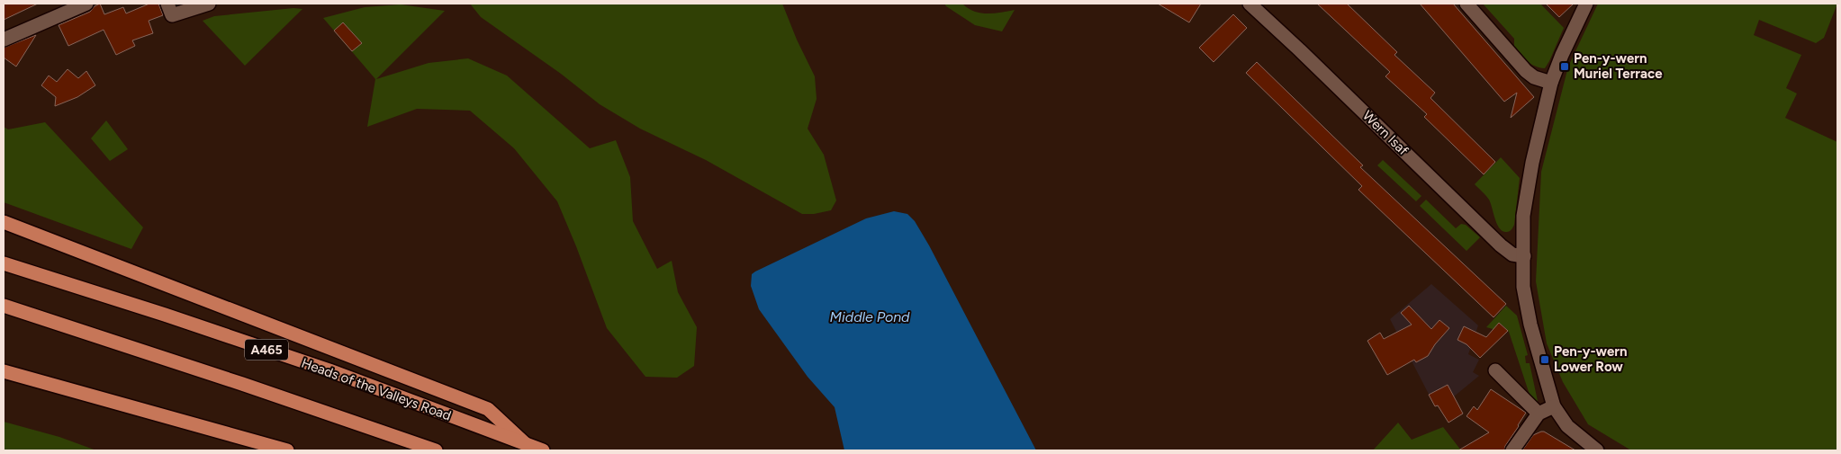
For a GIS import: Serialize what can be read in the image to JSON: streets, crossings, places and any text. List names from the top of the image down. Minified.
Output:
{"streets":{"highway":["A465","Heads of the Valleys Road"],"street":["Wern Isaf"]},"water":["Middle Pond"],"places":{"transit":["Pen-y-wern Muriel Terrace","Pen-y-wern Lower Row"]}}
